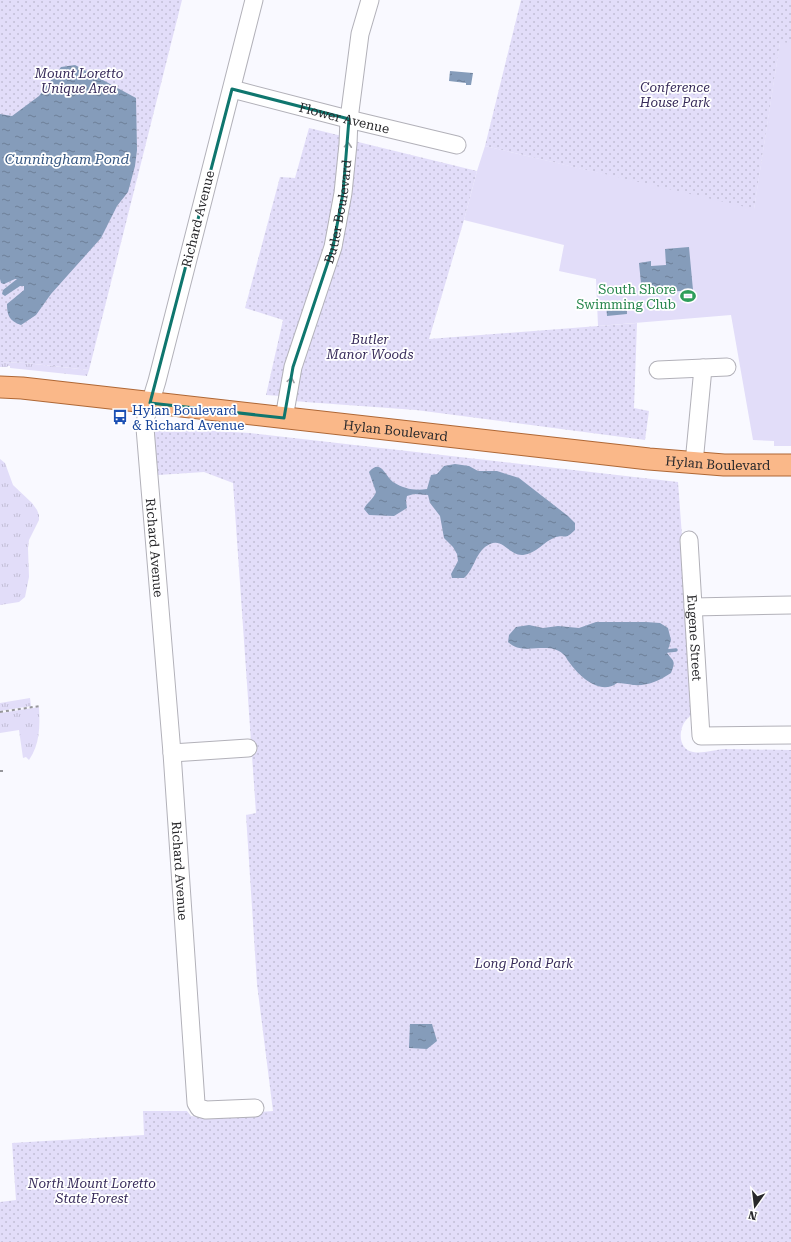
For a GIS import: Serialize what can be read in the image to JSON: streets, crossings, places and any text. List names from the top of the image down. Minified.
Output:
{"streets":{"main road":["Hylan Boulevard"],"street":["Flower Avenue","Butler Boulevard","Richard Avenue","Eugene Street"]},"crossings":[["Flower Avenue","Butler Boulevard"],["Flower Avenue","Richard Avenue"],["Butler Boulevard","Hylan Boulevard"],["Richard Avenue","Hylan Boulevard"]],"one_way":["Butler Boulevard"],"water":["Cunningham Pond"],"parks":["Mount Loretto Unique Area","Conference House Park","Butler Manor Woods","Long Pond Park","North Mount Loretto State Forest"],"places":{"sports":["South Shore Swimming Club"],"bus stop":["Hylan Boulevard & Richard Avenue"]},"north":"bottom"}
